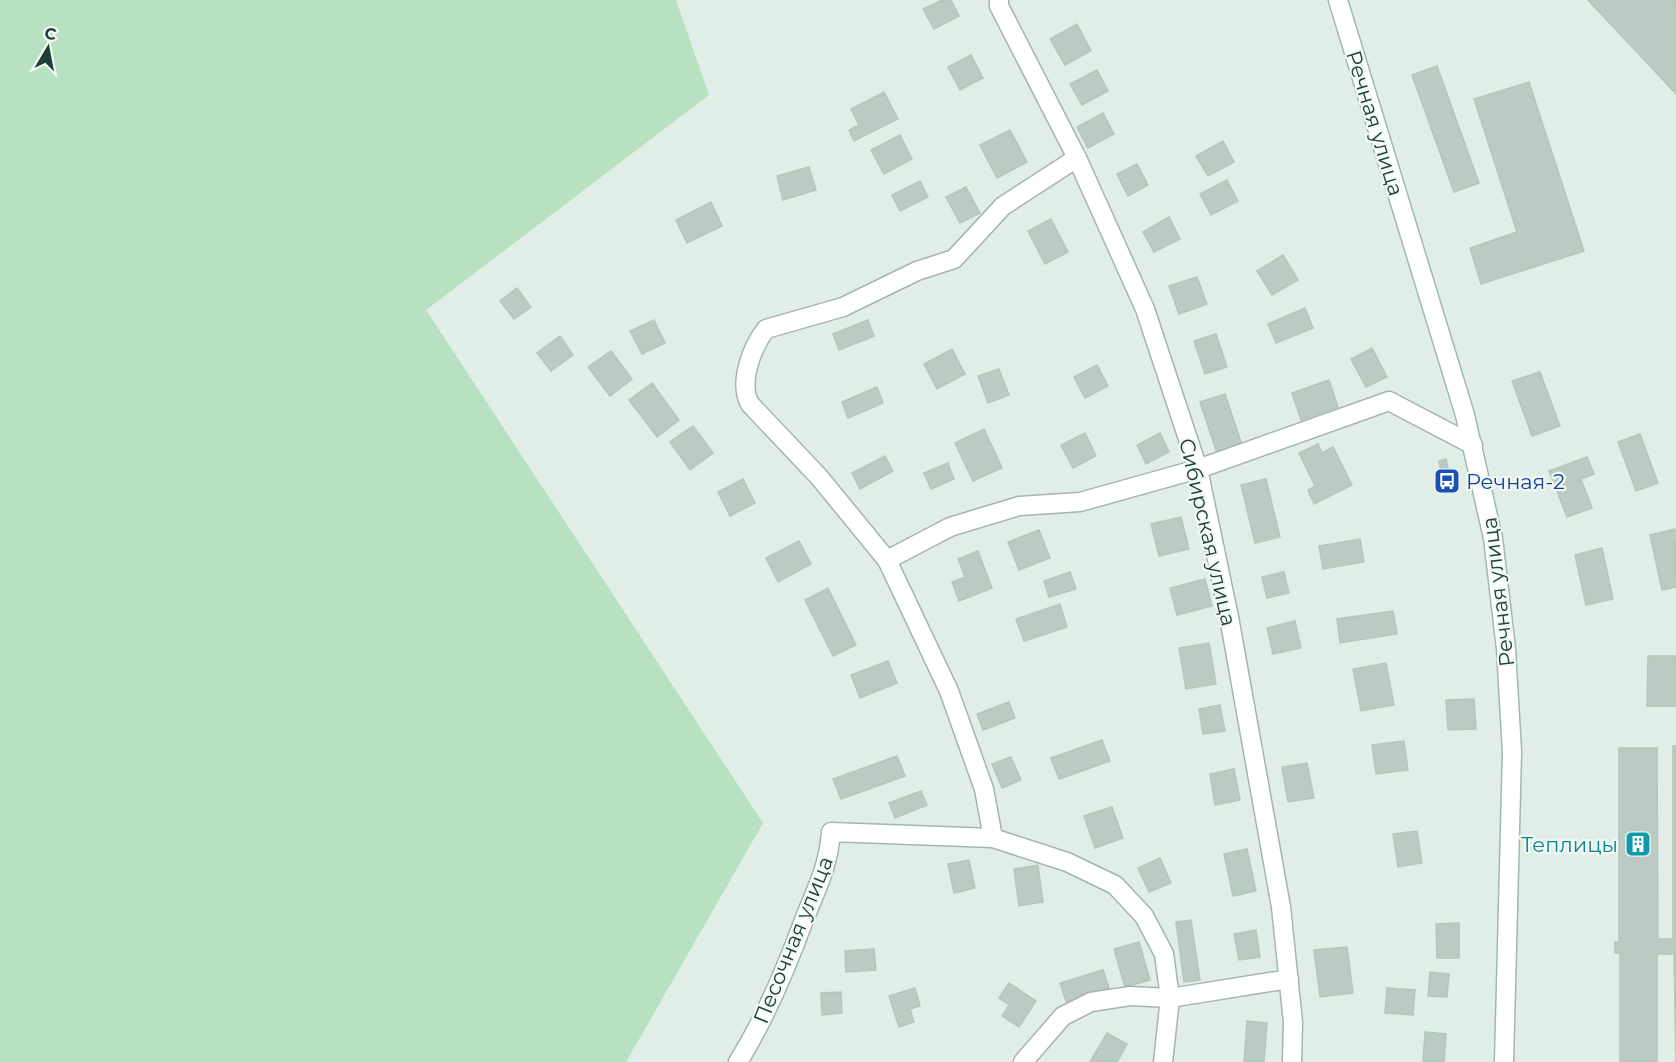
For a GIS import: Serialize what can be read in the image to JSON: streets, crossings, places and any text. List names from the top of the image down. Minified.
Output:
{"streets":{"street":["Речная улица","Сибирская улица","Песочная улица"]},"places":{"bus stop":["Речная-2"],"building":["Теплицы"]},"north":"top"}
